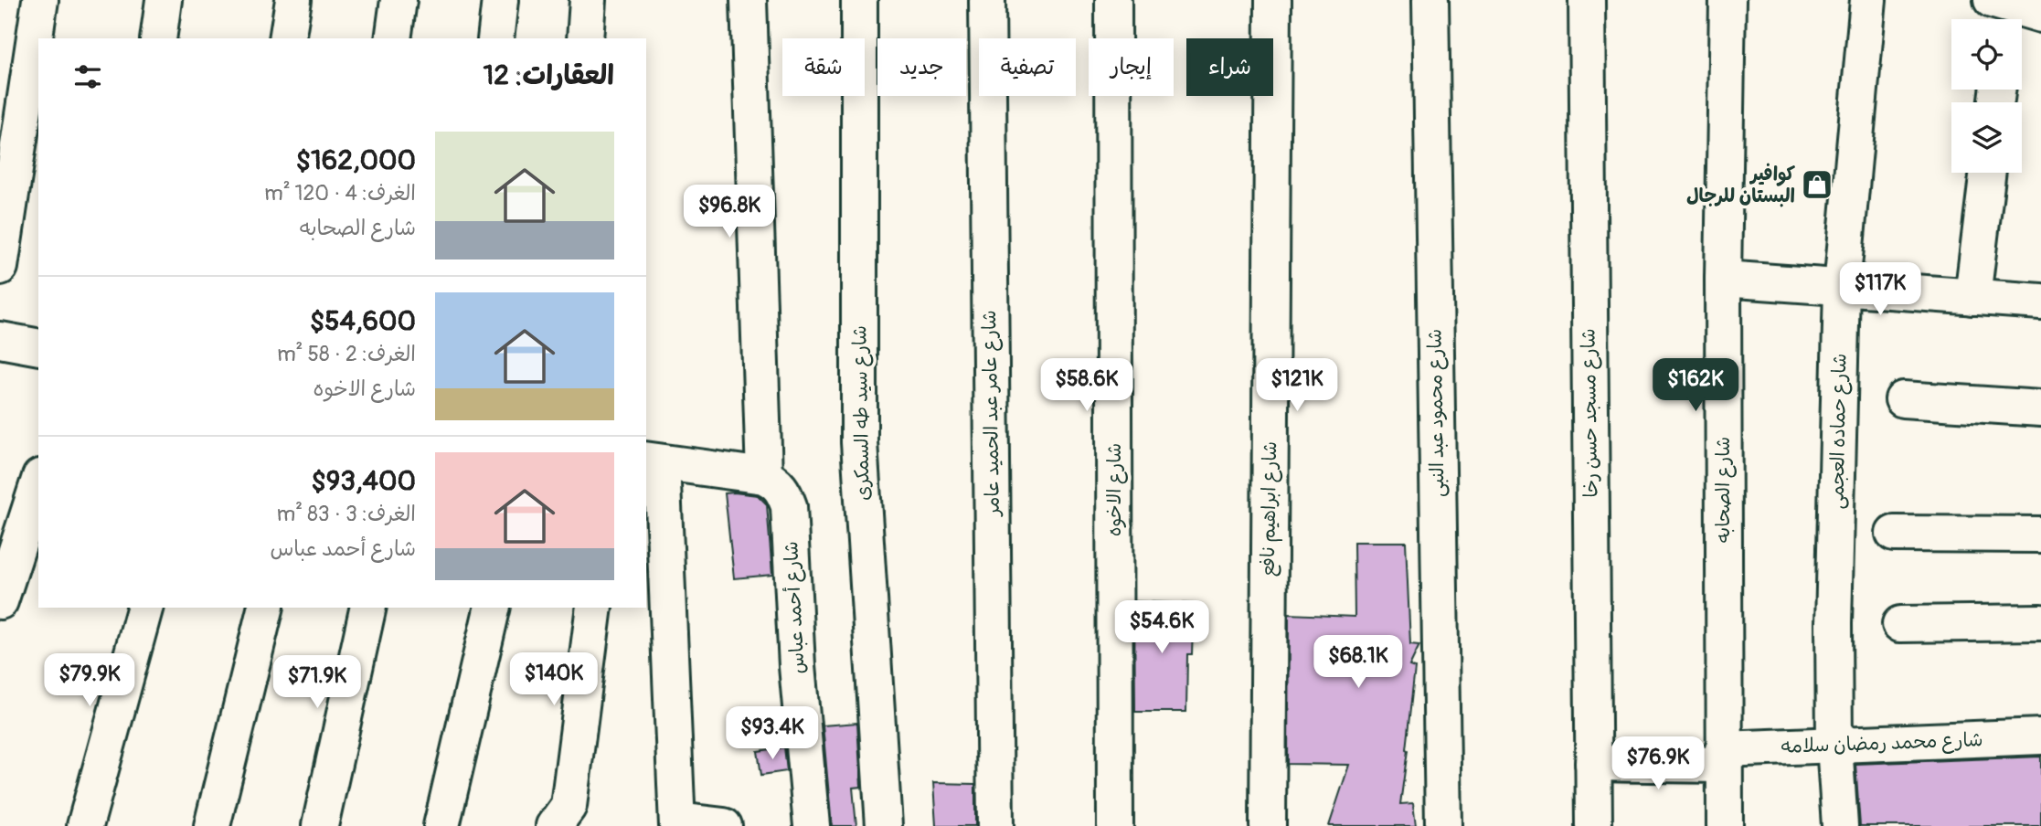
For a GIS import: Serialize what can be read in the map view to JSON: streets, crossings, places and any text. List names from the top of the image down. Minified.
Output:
{"streets":{"street":["شارع سيد طه السمكرى","شارع عامر عبد الحميد عامر","شارع محمود عبد النبى","شارع مسجد حسن رخا","شارع حماده العجمى","شارع الاخوه","شارع الصحابه","شارع ابراهيم نافع","شارع أحمد عباس","شارع محمد رمضان سلامه"]},"crossings":[["شارع مسجد حسن رخا","شارع محمد رمضان سلامه"],["شارع حماده العجمى","شارع محمد رمضان سلامه"],["شارع الصحابه","شارع محمد رمضان سلامه"]],"places":{"shop":["كوافير البستان للرجال"]},"page":{"chip":["شراء","إيجار","تصفية","جديد","شقة"],"heading":"العقارات: 12","list":[{"name":"$162,000","note":"الغرف: 4 · 120 m² · شارع الصحابه"},{"name":"$54,600","note":"الغرف: 2 · 58 m² · شارع الاخوه"},{"name":"$93,400","note":"الغرف: 3 · 83 m² · شارع أحمد عباس"}],"price":["$96.8K","$117K","$58.6K","$121K","$162K","$54.6K","$68.1K","$140K","$79.9K","$71.9K","$93.4K","$76.9K"]}}
